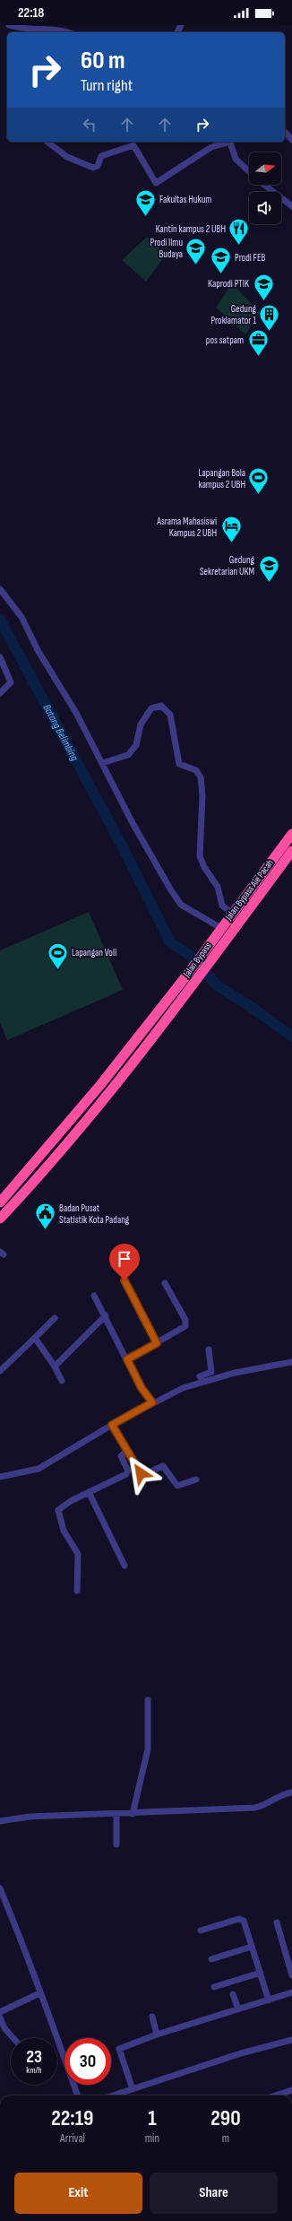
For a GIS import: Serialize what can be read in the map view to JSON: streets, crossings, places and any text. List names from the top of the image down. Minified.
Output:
{"streets":{"highway":["Jalan Bypass Aie Pacah","Jalan Bypass"]},"crossings":[["Jalan Bypass Aie Pacah","Jalan Bypass"]],"water":["Batang Belimbing"],"places":{"school or university":["Fakultas Hukum","Prodi Ilmu Budaya","Prodi FEB","Kaprodi PTIK","Gedung Sekretarian UKM"],"restaurant":["Kantin kampus 2 UBH"],"building":["Gedung Proklamator 1"],"office":["pos satpam"],"sports":["Lapangan Bola kampus 2 UBH","Lapangan Voli"],"hotel":["Asrama Mahasiswi Kampus 2 UBH"],"public building":["Badan Pusat Statistik Kota Padang"]},"north":"right","page":{"status":"22:18","turn":["60 m","Turn right"],"speed":"23 km/h","limit":"30","eta":["22:19","Arrival","1","min","290","m"],"buttons":["Exit","Share"]}}
